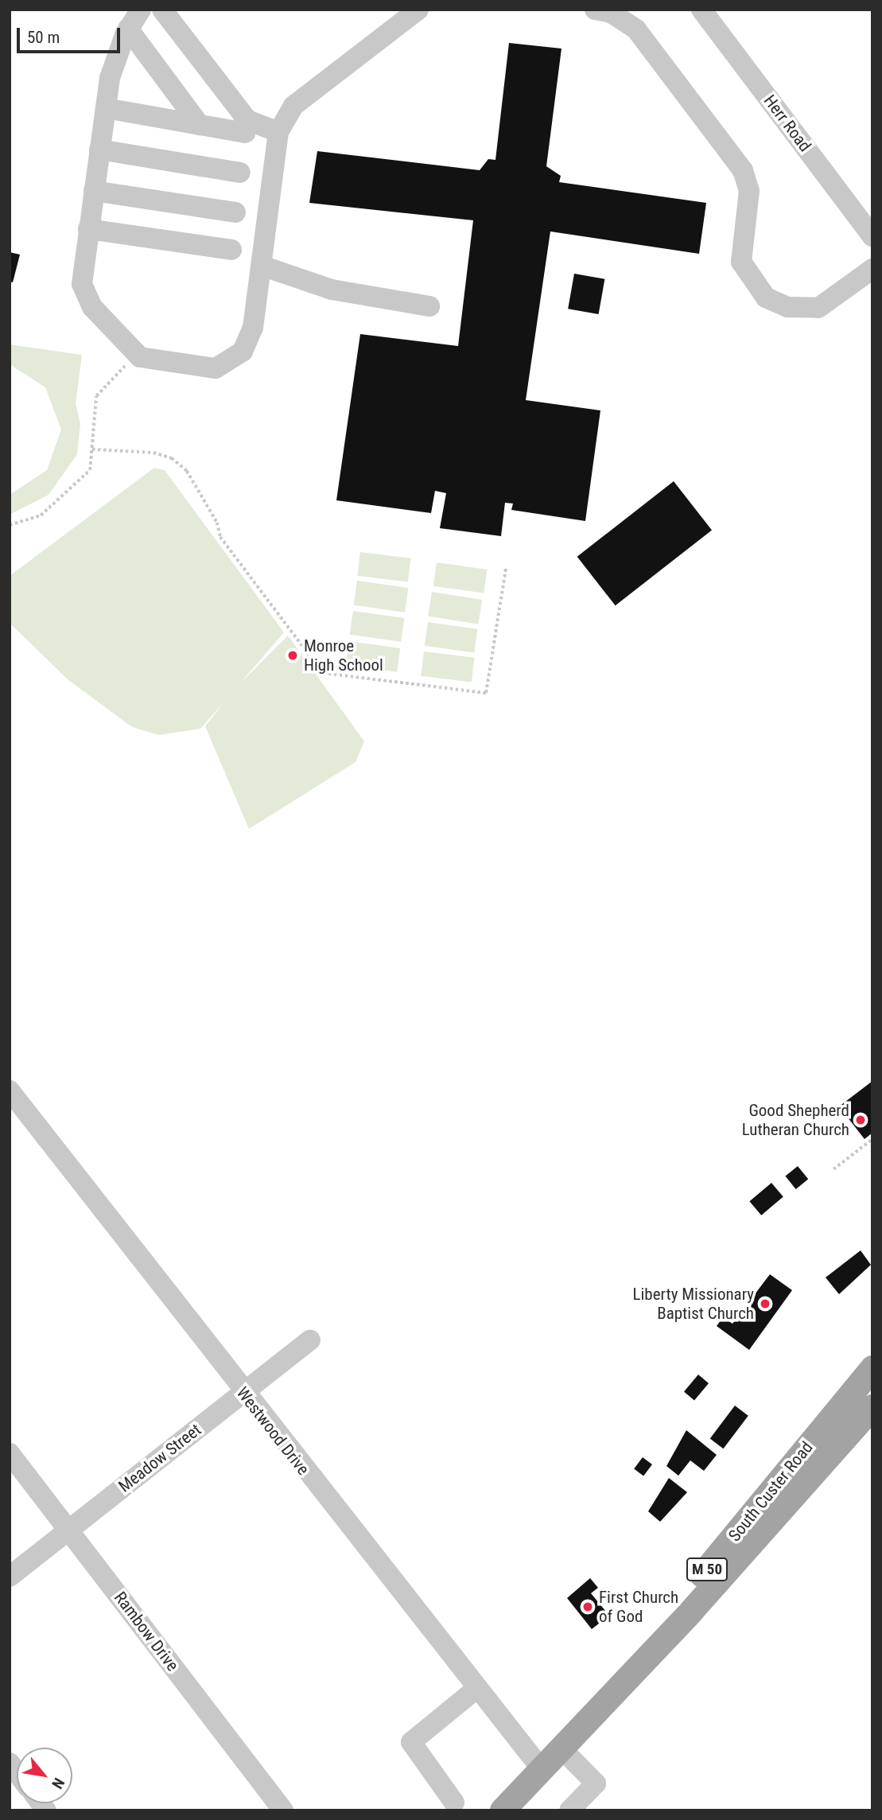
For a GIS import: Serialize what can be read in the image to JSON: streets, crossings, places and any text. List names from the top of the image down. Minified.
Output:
{"streets":{"main road":["South Custer Road","M 50"],"street":["Herr Road","Westwood Drive","Meadow Street","Rambow Drive"]},"crossings":[["Westwood Drive","Meadow Street"],["Westwood Drive","South Custer Road"],["Meadow Street","Rambow Drive"]],"places":["Monroe High School","Good Shepherd Lutheran Church","Liberty Missionary Baptist Church","First Church of God"],"scale_bar":"50 m","north":"bottom right"}
